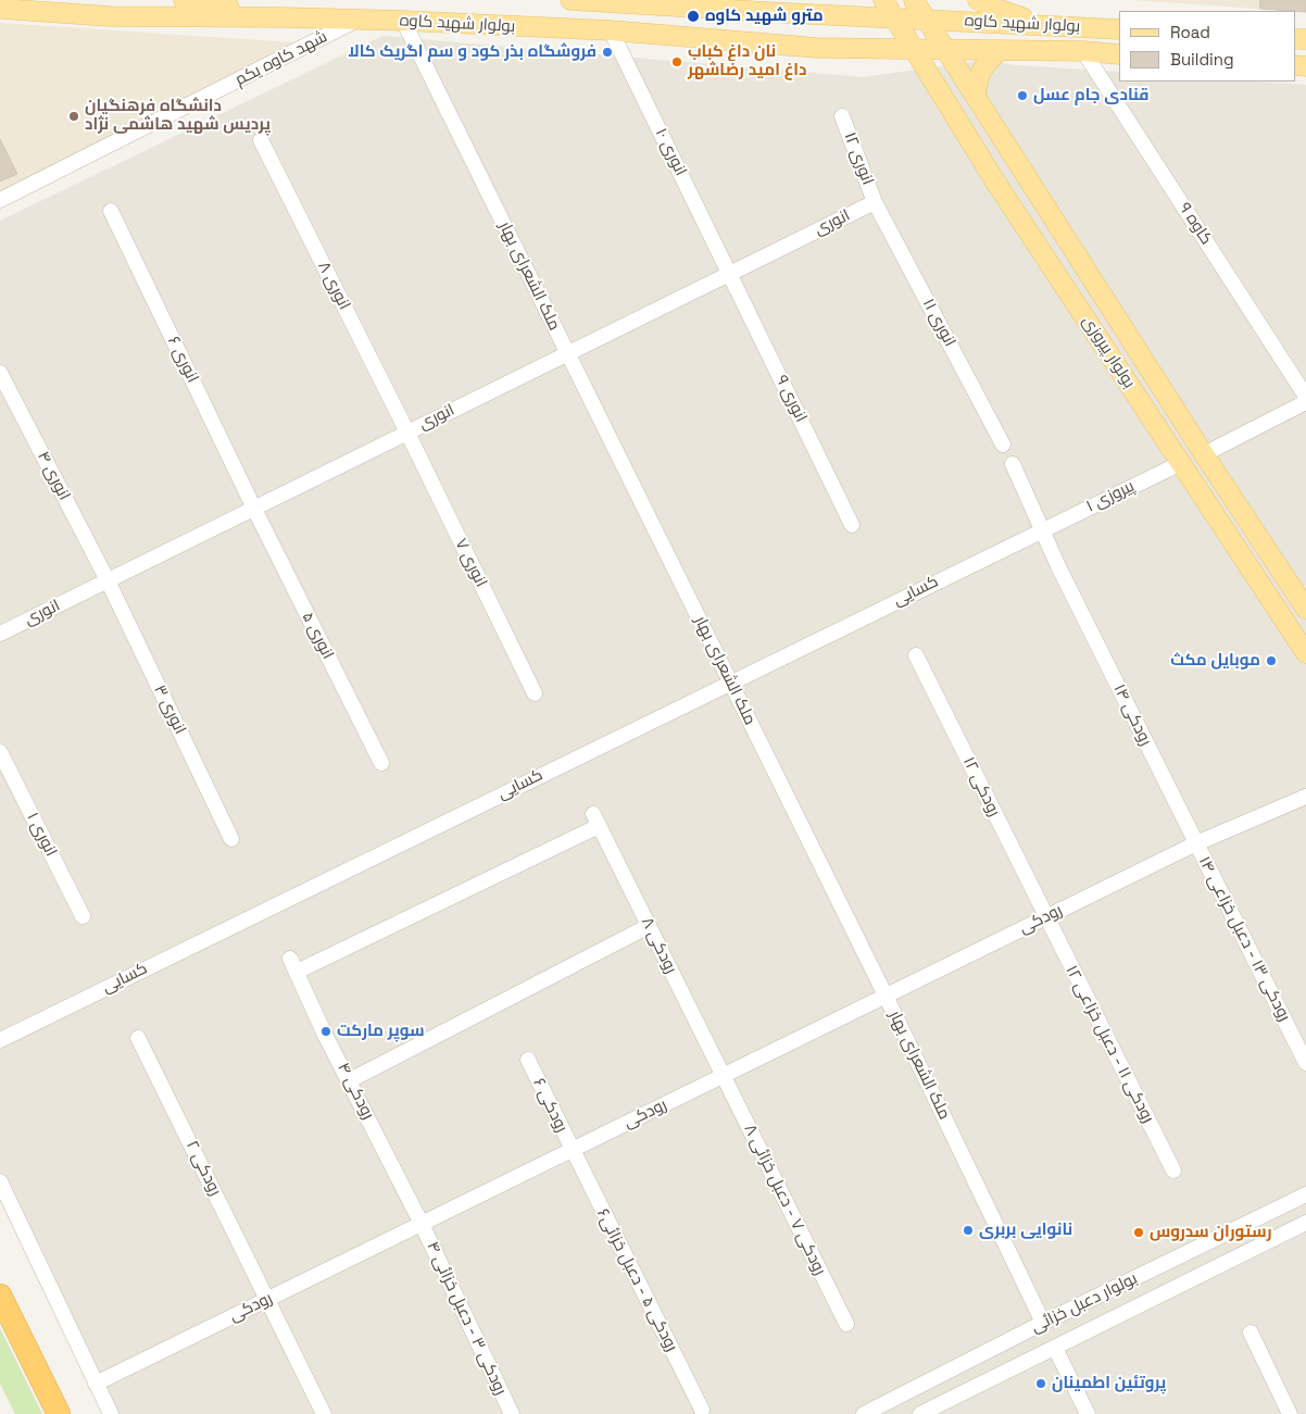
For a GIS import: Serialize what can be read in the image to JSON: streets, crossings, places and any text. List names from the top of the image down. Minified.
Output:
{"streets":{"main road":["بولوار شهید کاوه","بولوار پیروزی"],"street":["شهد کاوه یکم","انوری ۱۰","انوری ۱۲","انوری","کاوه ۹","ملک الشعرای بهار","انوری ۸","انوری ۱۱","انوری ۶","انوری ۹","انوری ۴","پیروزی ۱","انوری ۷","کسایی","انوری ۵","انوری ۳","رودکی ۱۴","رودکی ۱۲","انوری ۱","رودکی","رودکی ۱۳ - دعبل خزاعی ۱۴","رودکی ۸","رودکی ۱۱ - دعبل خزاعی ۱۲","رودکی ۴","رودکی ۶","رودکی ۲","رودکی ۷ - دعبل خزائی ۸","رودکی ۵ - دعبل خزائی۶","بولوار دعبل خزائی","رودکی ۳ - دعبل خزائی ۴"]},"crossings":[["بولوار شهید کاوه","شهد کاوه یکم"],["بولوار شهید کاوه","انوری ۱۰"],["بولوار شهید کاوه","کاوه ۹"],["بولوار شهید کاوه","ملک الشعرای بهار"],["بولوار شهید کاوه","بولوار پیروزی"],["انوری ۱۰","انوری"],["انوری ۱۰","انوری ۹"],["انوری ۱۲","انوری"],["انوری ۱۲","انوری ۱۱"],["انوری","ملک الشعرای بهار"],["انوری","انوری ۸"],["انوری","انوری ۱۱"],["انوری","انوری ۶"],["انوری","انوری ۹"],["انوری","انوری ۴"],["انوری","انوری ۷"],["انوری","انوری ۵"],["انوری","انوری ۳"],["ملک الشعرای بهار","کسایی"],["ملک الشعرای بهار","رودکی"],["ملک الشعرای بهار","بولوار دعبل خزائی"],["انوری ۸","انوری ۷"],["بولوار پیروزی","پیروزی ۱"],["انوری ۶","انوری ۵"],["انوری ۴","انوری ۳"],["پیروزی ۱","کسایی"],["پیروزی ۱","رودکی ۱۴"],["کسایی","رودکی ۱۴"],["رودکی ۱۴","رودکی"],["رودکی ۱۴","رودکی ۱۳ - دعبل خزاعی ۱۴"],["رودکی ۱۲","رودکی"],["رودکی ۱۲","رودکی ۱۱ - دعبل خزاعی ۱۲"],["رودکی","رودکی ۱۳ - دعبل خزاعی ۱۴"],["رودکی","رودکی ۸"],["رودکی","رودکی ۱۱ - دعبل خزاعی ۱۲"],["رودکی","رودکی ۴"],["رودکی","رودکی ۶"],["رودکی","رودکی ۲"],["رودکی","رودکی ۷ - دعبل خزائی ۸"],["رودکی","رودکی ۵ - دعبل خزائی۶"],["رودکی","رودکی ۳ - دعبل خزائی ۴"],["رودکی ۸","رودکی ۴"],["رودکی ۸","رودکی ۷ - دعبل خزائی ۸"],["رودکی ۴","رودکی ۳ - دعبل خزائی ۴"],["رودکی ۶","رودکی ۵ - دعبل خزائی۶"]],"places":["مترو شهید کاوه","فروشگاه بذر کود و سم اگریک کالا","نان داغ کباب داغ امید رضاشهر","قنادی جام عسل","دانشگاه فرهنگیان پردیس شهید هاشمی نژاد","موبایل مکث","سوپر مارکت","نانوایی بربری","رستوران سدروس","پروتئین اطمینان"],"legend":["Road","Building"]}
